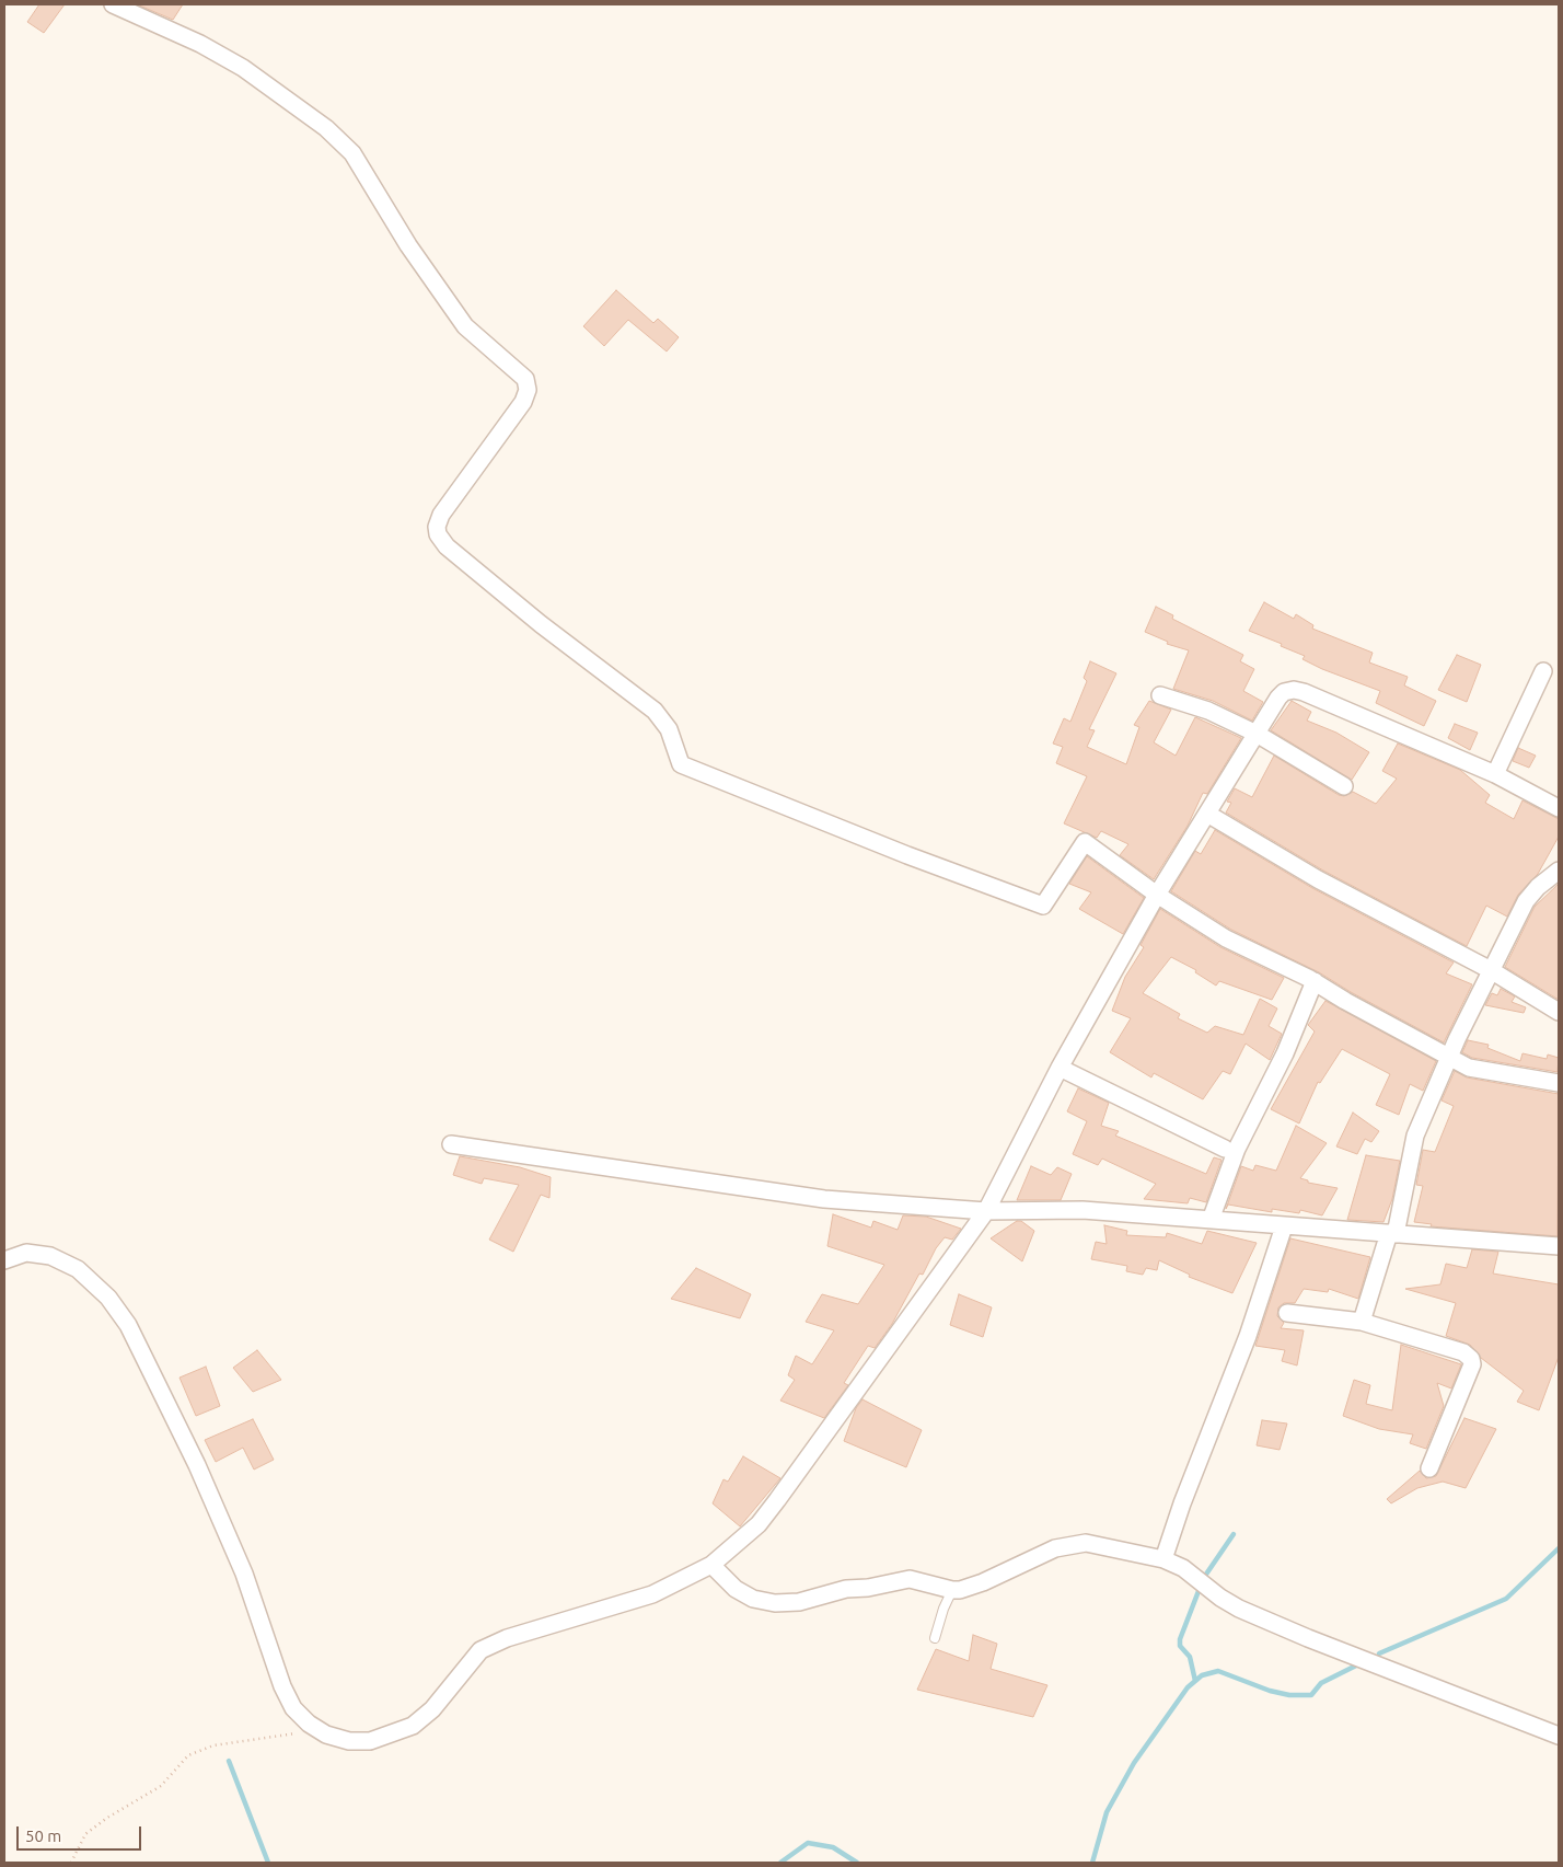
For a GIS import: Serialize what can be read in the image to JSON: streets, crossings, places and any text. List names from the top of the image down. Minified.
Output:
{"scale_bar":"50 m"}
